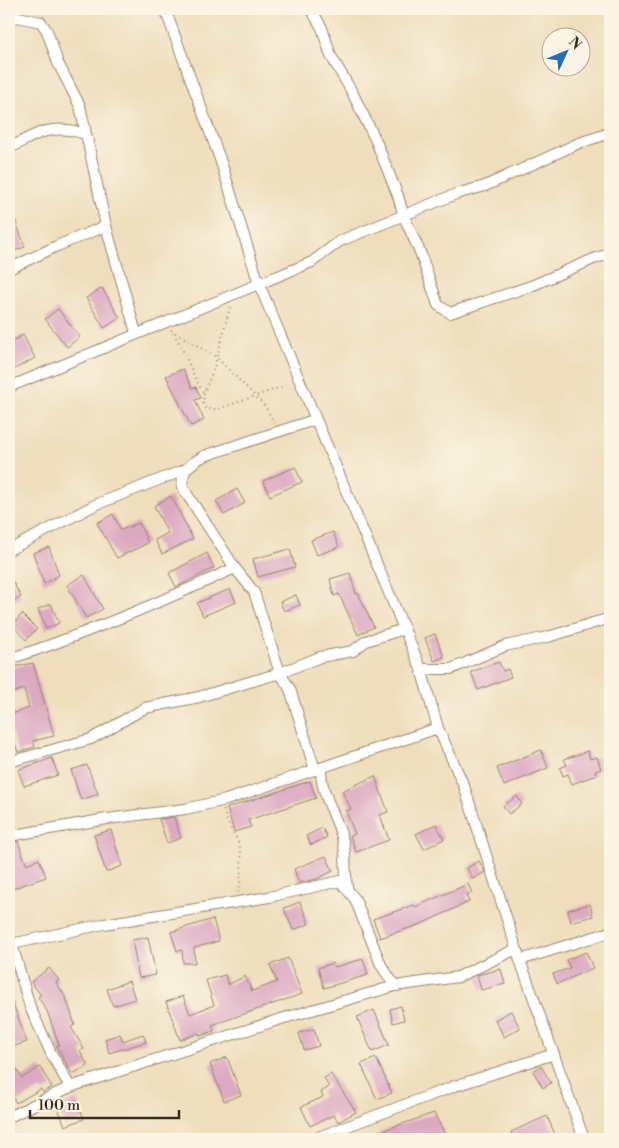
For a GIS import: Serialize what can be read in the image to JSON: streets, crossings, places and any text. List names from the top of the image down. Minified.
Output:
{"scale_bar":"100 m","north":"top right"}
